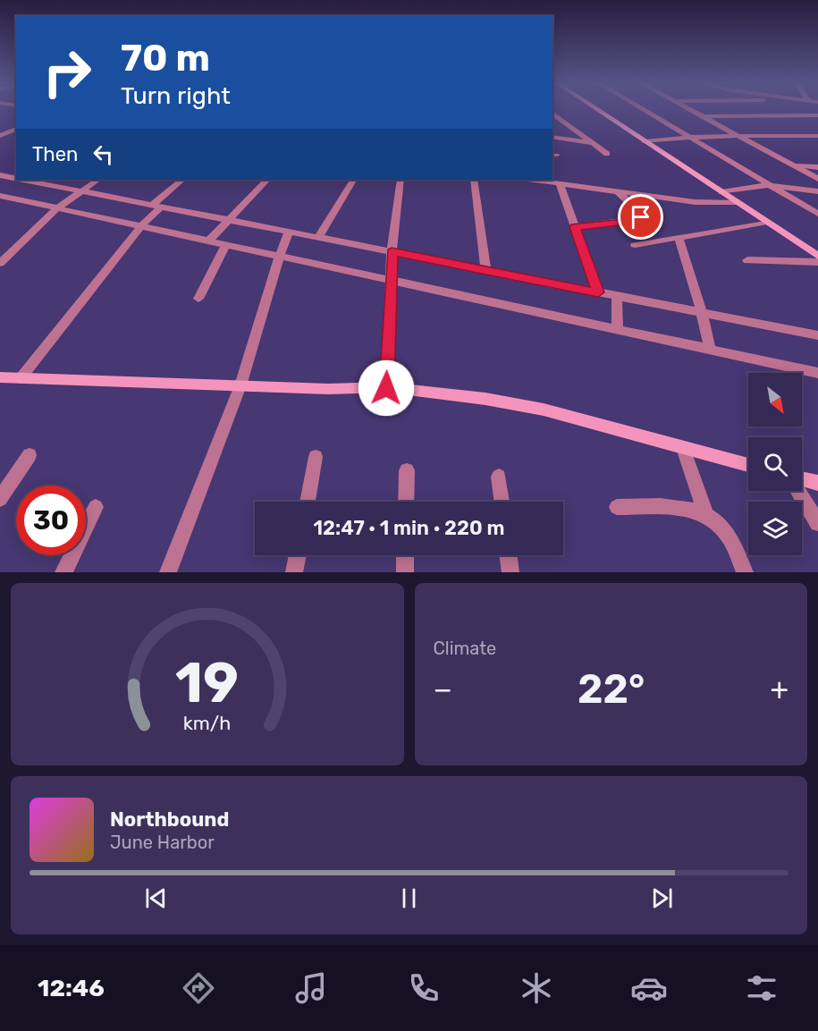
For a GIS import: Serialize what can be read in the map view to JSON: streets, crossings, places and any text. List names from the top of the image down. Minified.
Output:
{"north":"bottom right","page":{"turn":["70 m","Turn right"],"then":"Then","limit":"30","trip":"12:47 · 1 min · 220 m","tile":"Climate","heat":["−","22°","+"],"song":["Northbound","June Harbor"],"tabs":"12:46","gauge":["19","km/h"]}}
